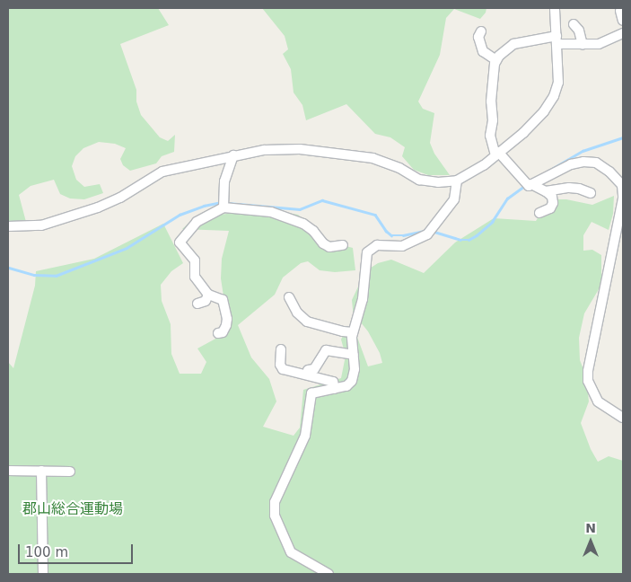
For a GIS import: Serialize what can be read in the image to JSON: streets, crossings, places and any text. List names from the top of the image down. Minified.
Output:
{"parks":["郡山総合運動場"],"scale_bar":"100 m","north":"top"}
